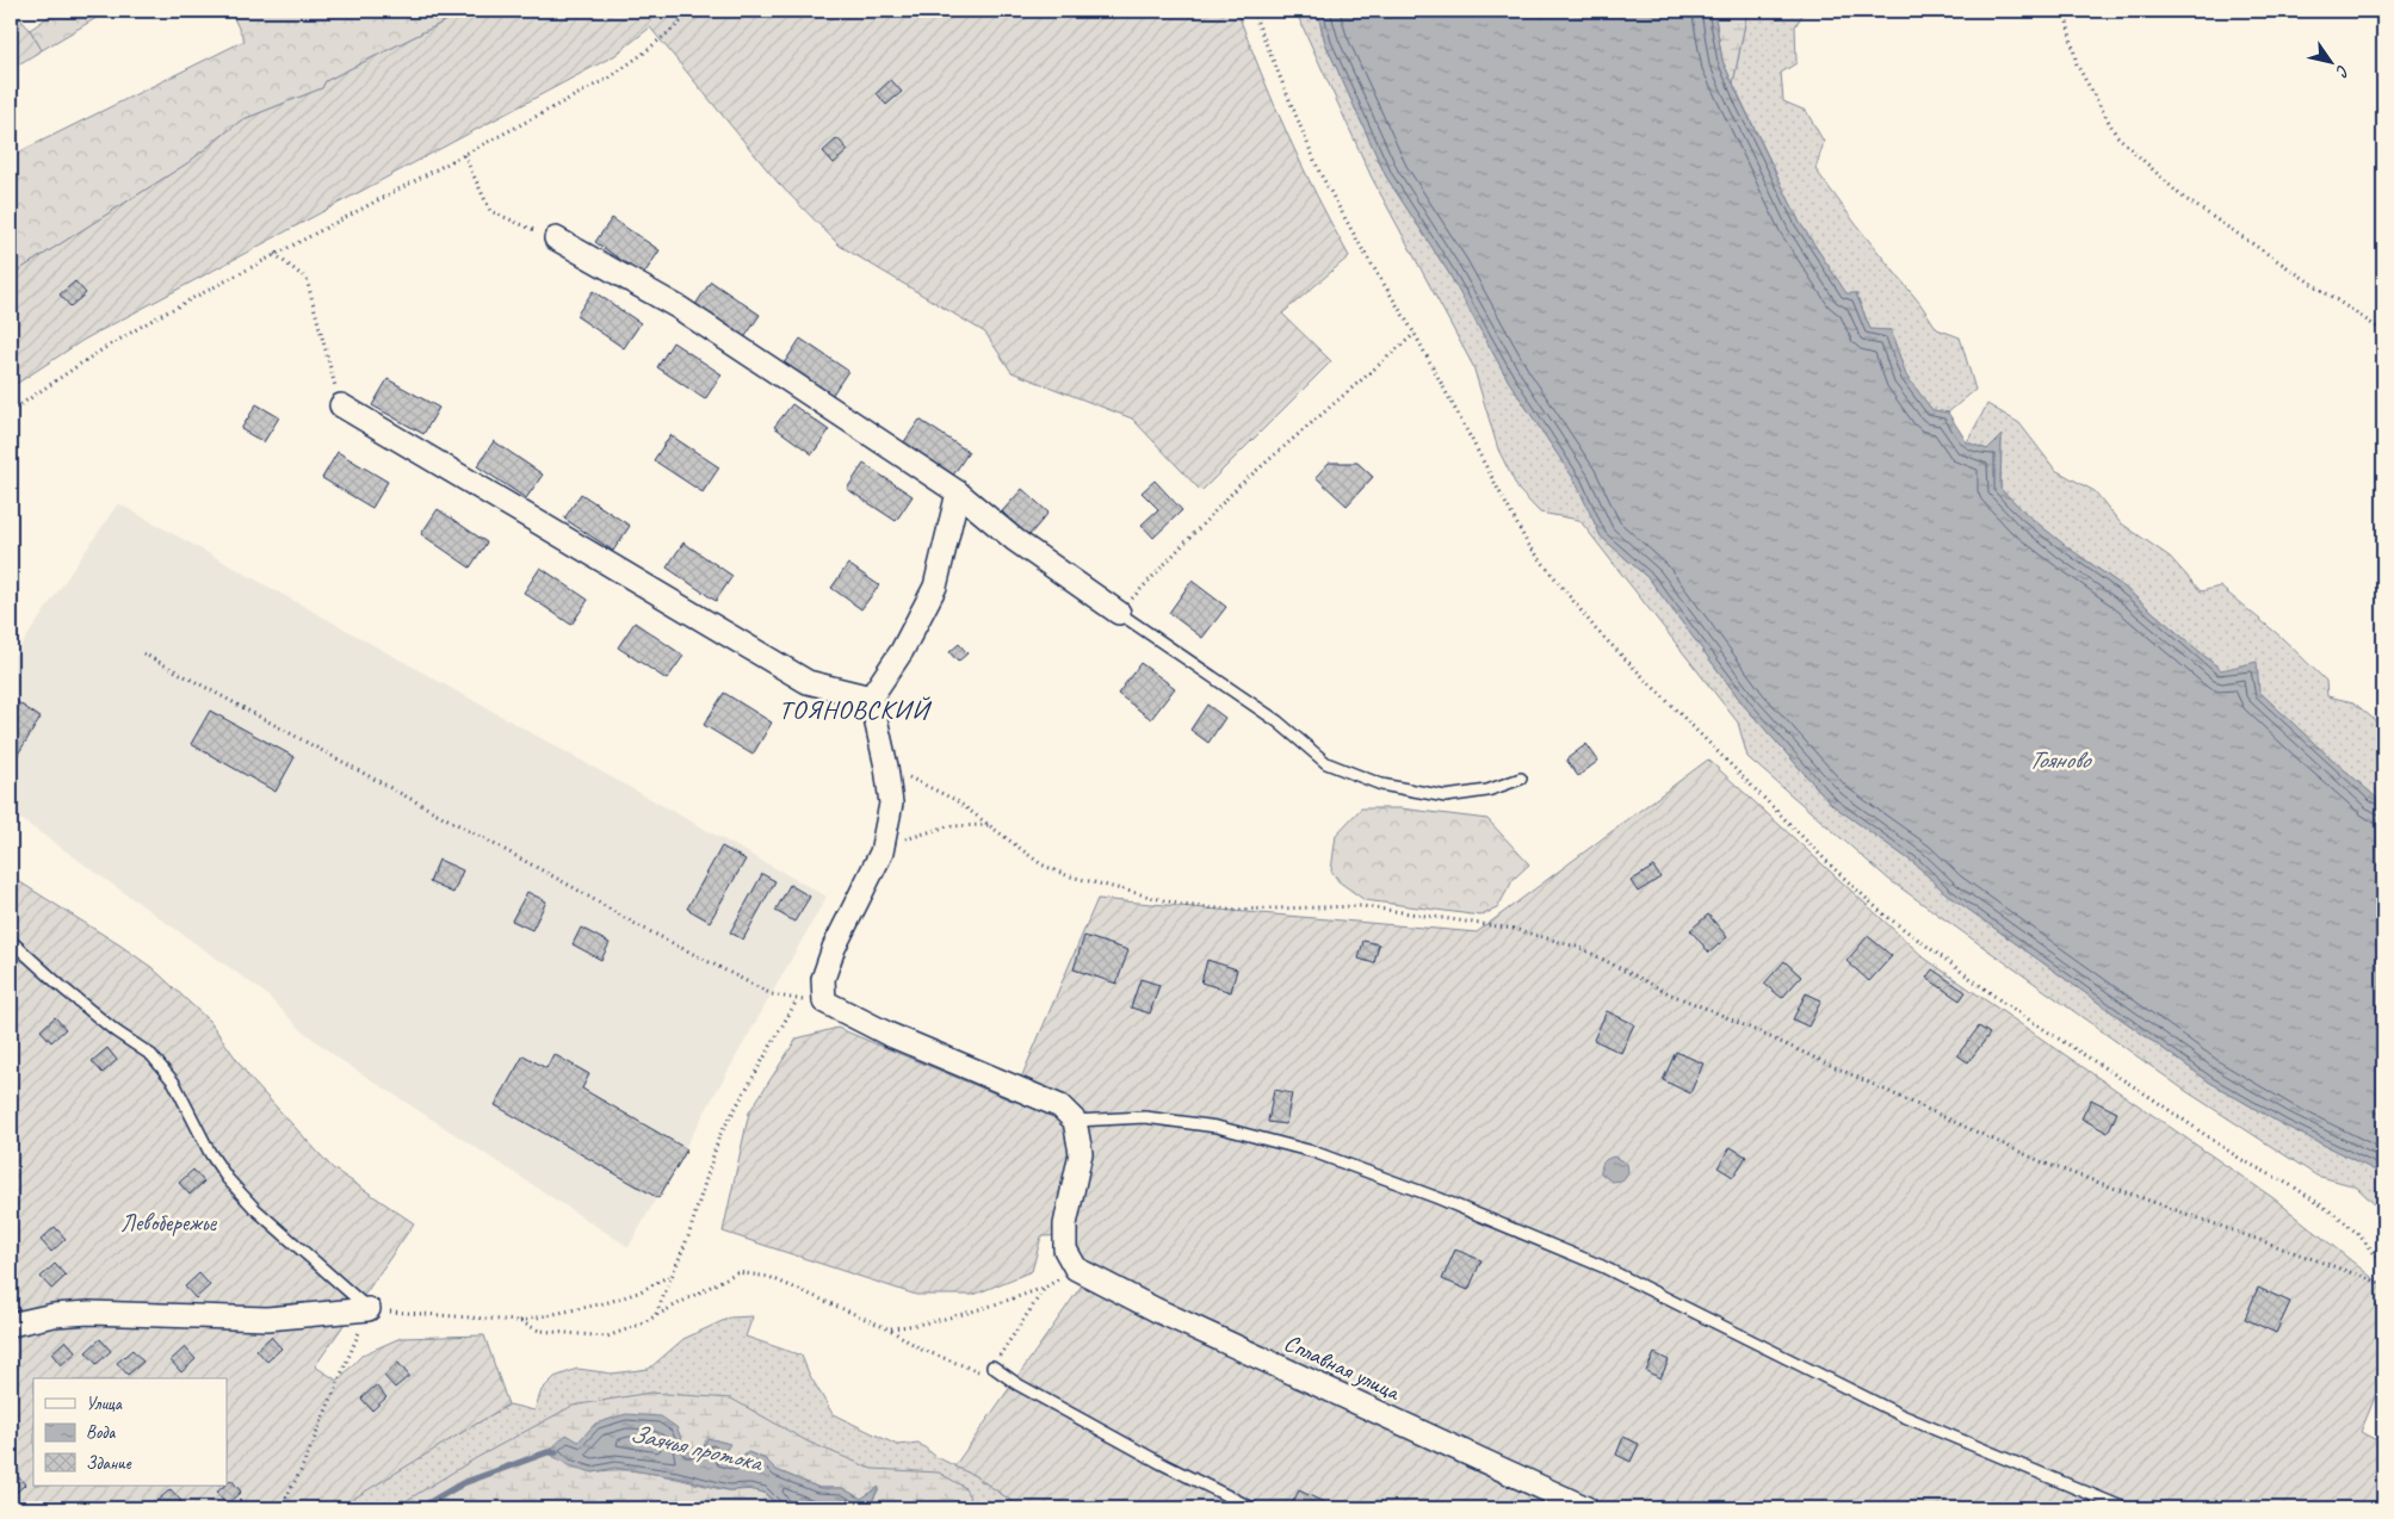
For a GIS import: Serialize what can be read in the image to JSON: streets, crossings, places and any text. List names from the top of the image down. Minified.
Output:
{"streets":{"street":["Сплавная улица"]},"districts":["ТОЯНОВСКИЙ"],"water":["Тояново","Заячья протока"],"parks":["Левобережье"],"legend":["Улица","Вода","Здание"],"north":"bottom right"}
